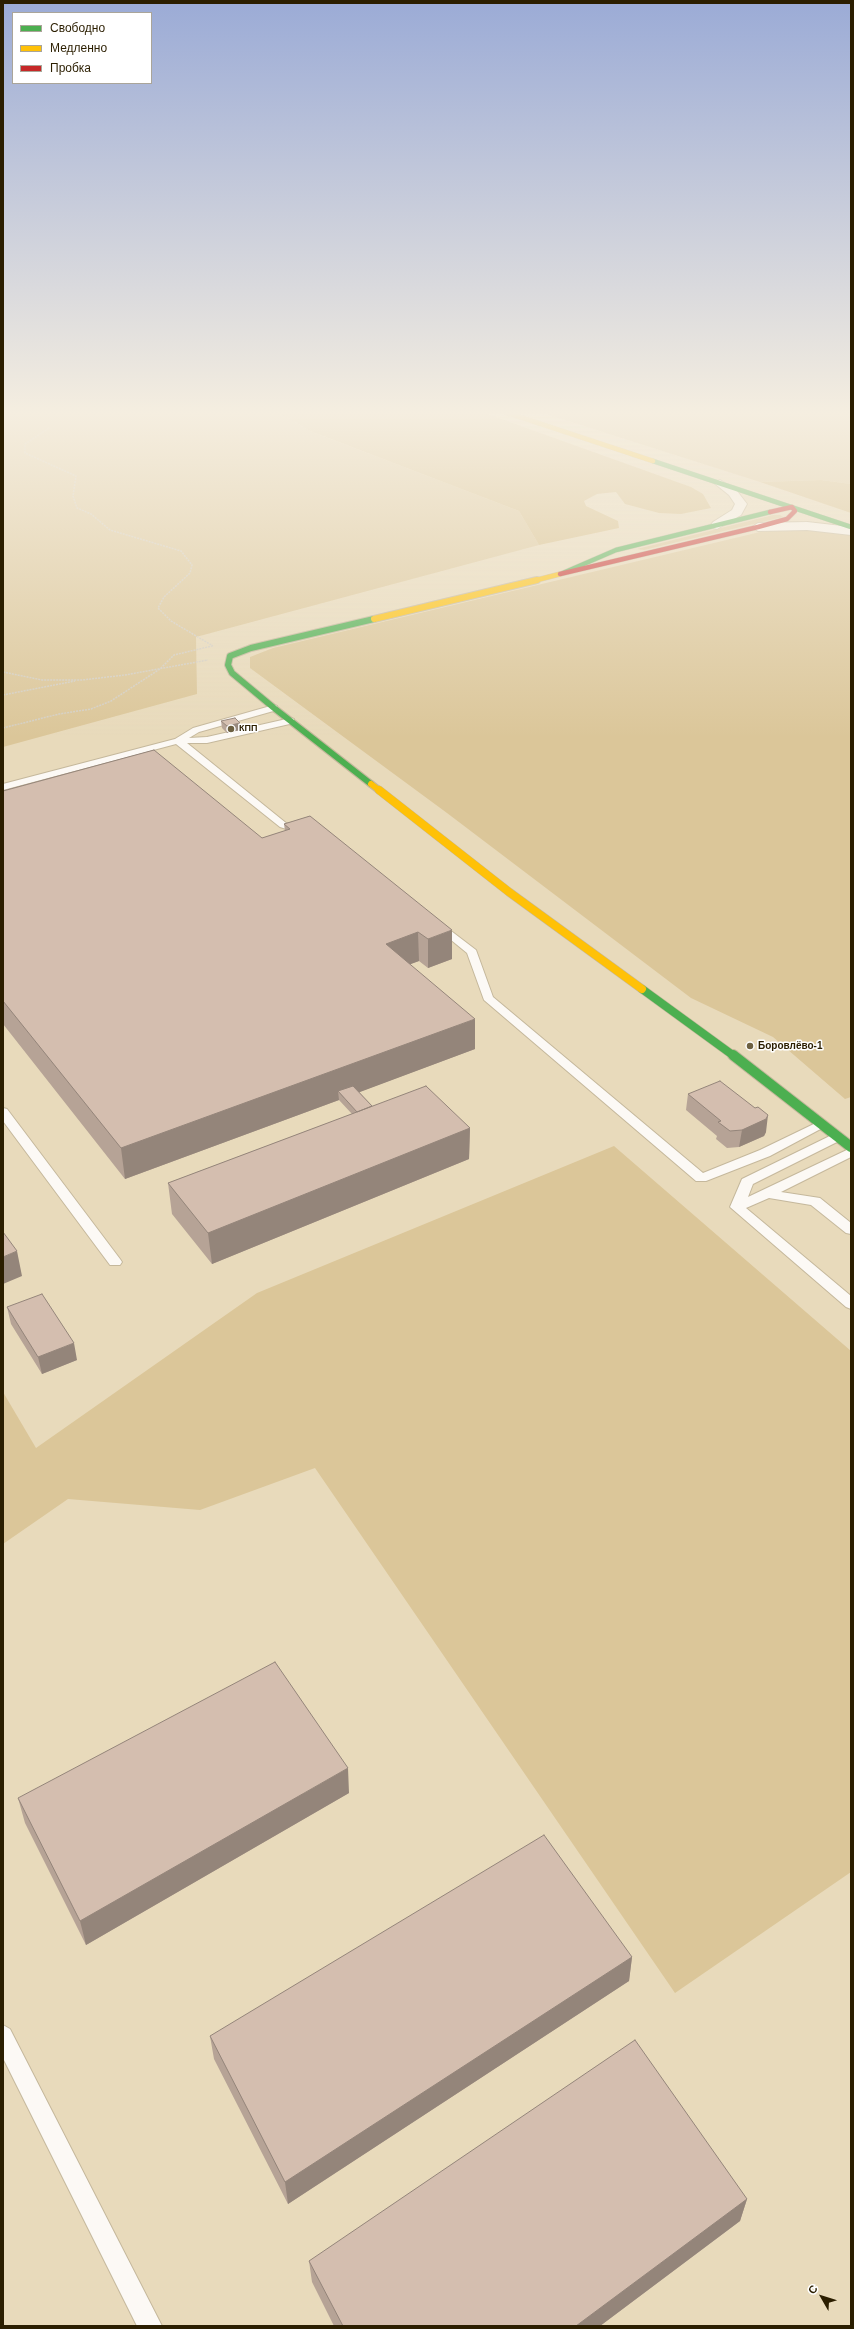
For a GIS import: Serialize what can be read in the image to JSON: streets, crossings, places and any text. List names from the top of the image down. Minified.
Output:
{"places":["КПП","Боровлёво-1"],"legend":["Свободно","Медленно","Пробка"],"north":"top left"}
